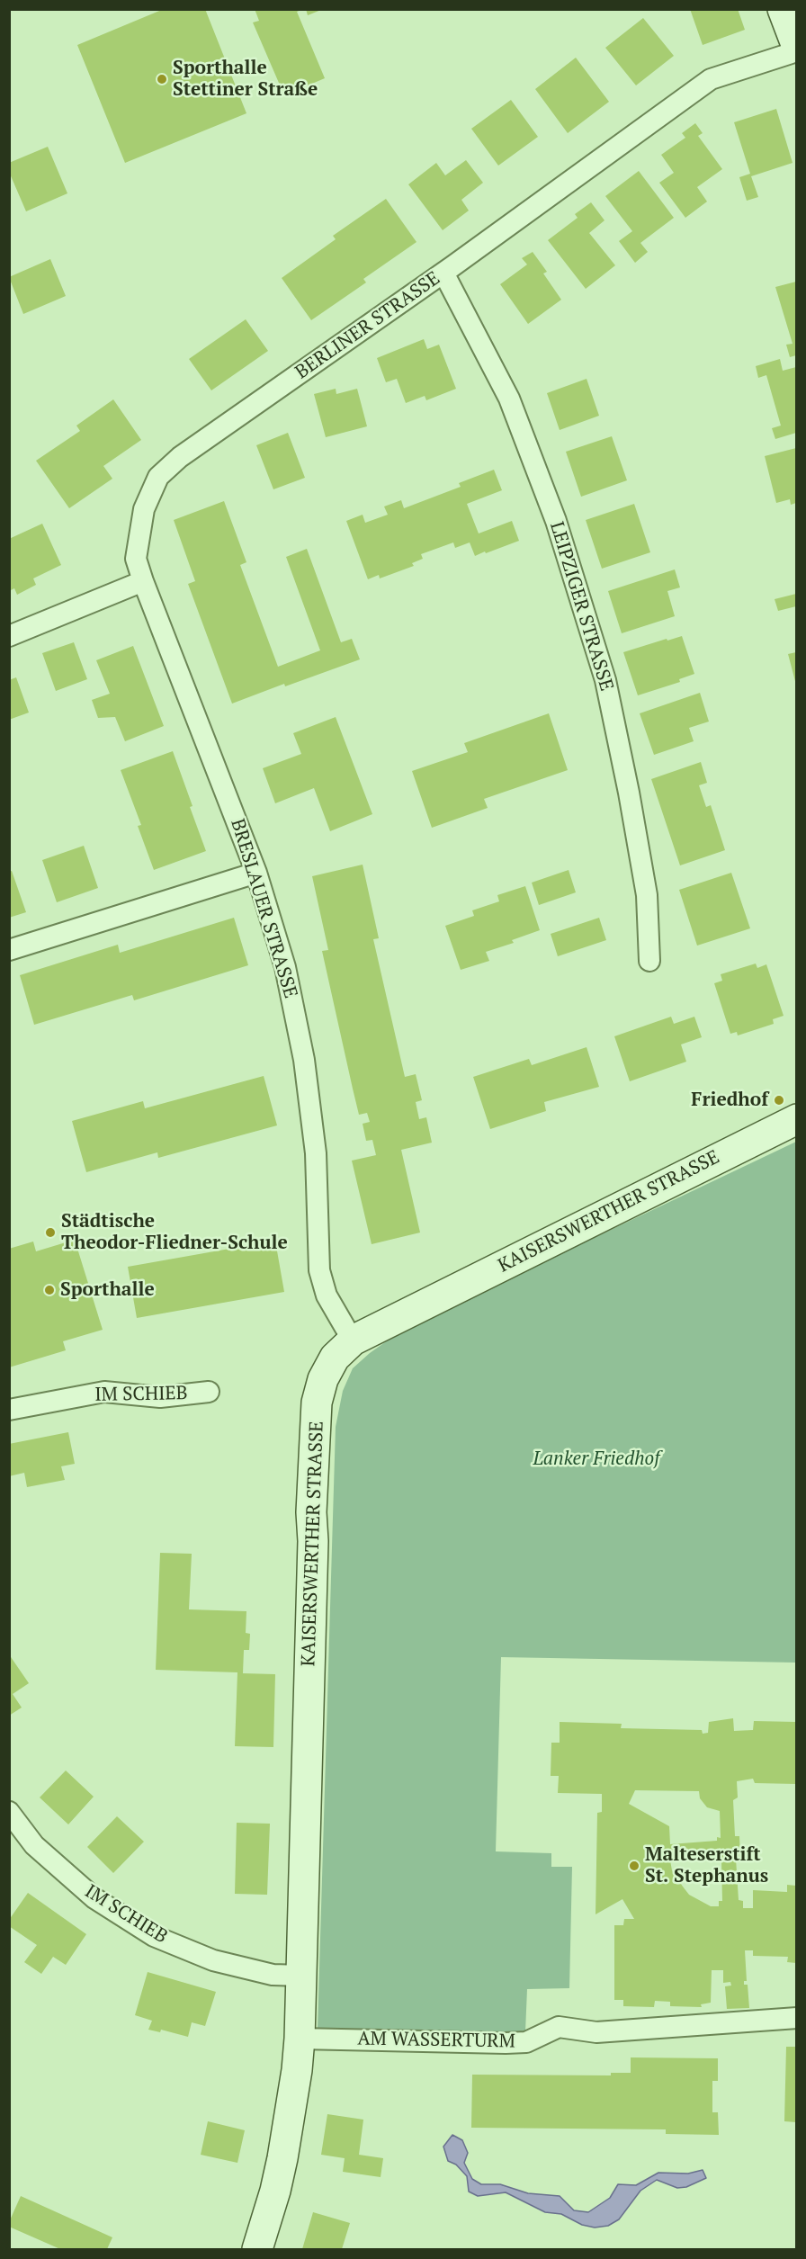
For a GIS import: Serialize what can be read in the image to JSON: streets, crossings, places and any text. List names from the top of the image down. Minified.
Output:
{"streets":{"street":["BERLINER STRASSE","LEIPZIGER STRASSE","BRESLAUER STRASSE","KAISERSWERTHER STRASSE","IM SCHIEB","AM WASSERTURM"]},"crossings":[["BERLINER STRASSE","LEIPZIGER STRASSE"],["BERLINER STRASSE","BRESLAUER STRASSE"],["BRESLAUER STRASSE","KAISERSWERTHER STRASSE"],["KAISERSWERTHER STRASSE","IM SCHIEB"],["KAISERSWERTHER STRASSE","AM WASSERTURM"]],"parks":["Lanker Friedhof"],"places":["Sporthalle Stettiner Straße","Friedhof","Städtische Theodor-Fliedner-Schule","Sporthalle","Malteserstift St. Stephanus"]}
